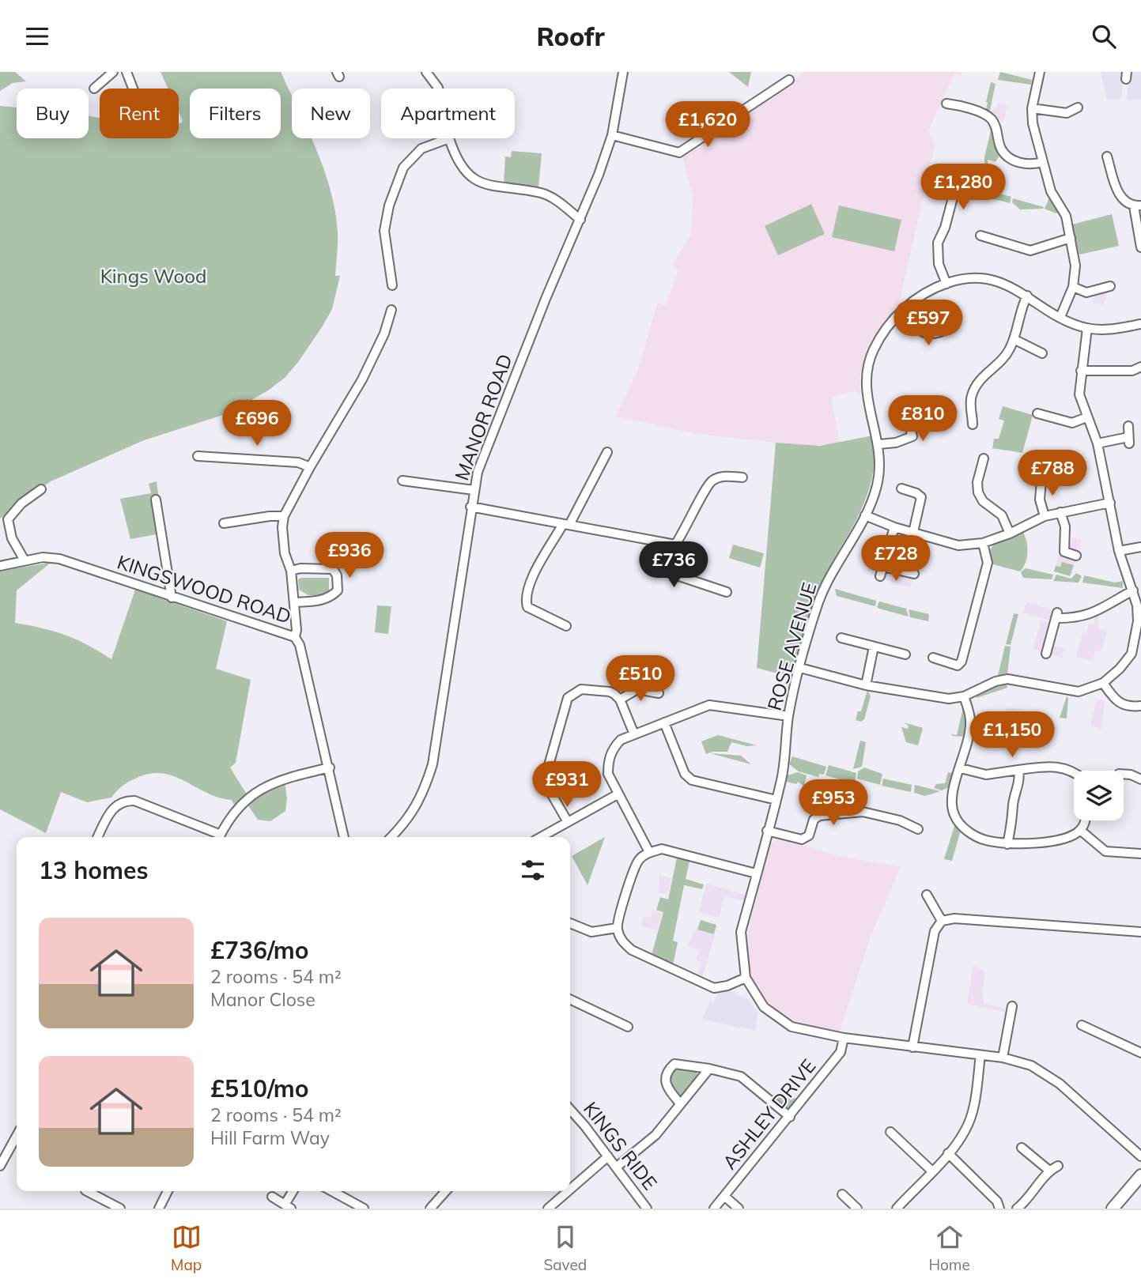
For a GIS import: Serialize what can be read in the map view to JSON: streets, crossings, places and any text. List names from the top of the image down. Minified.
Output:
{"streets":{"street":["MANOR ROAD","KINGSWOOD ROAD","ROSE AVENUE","ASHLEY DRIVE","KINGS RIDE"]},"crossings":[["ROSE AVENUE","ASHLEY DRIVE"]],"parks":["Kings Wood"],"page":{"header":"Roofr","chip":["Buy","Rent","Filters","New","Apartment"],"price":["£1,620","£1,280","£597","£810","£696","£788","£936","£728","£736","£510","£1,150","£931","£953"],"heading":"13 homes","list":[{"name":"£736/mo","note":"2 rooms · 54 m² · Manor Close"},{"name":"£510/mo","note":"2 rooms · 54 m² · Hill Farm Way"}],"tabs":["Map","Saved","Home"]}}
